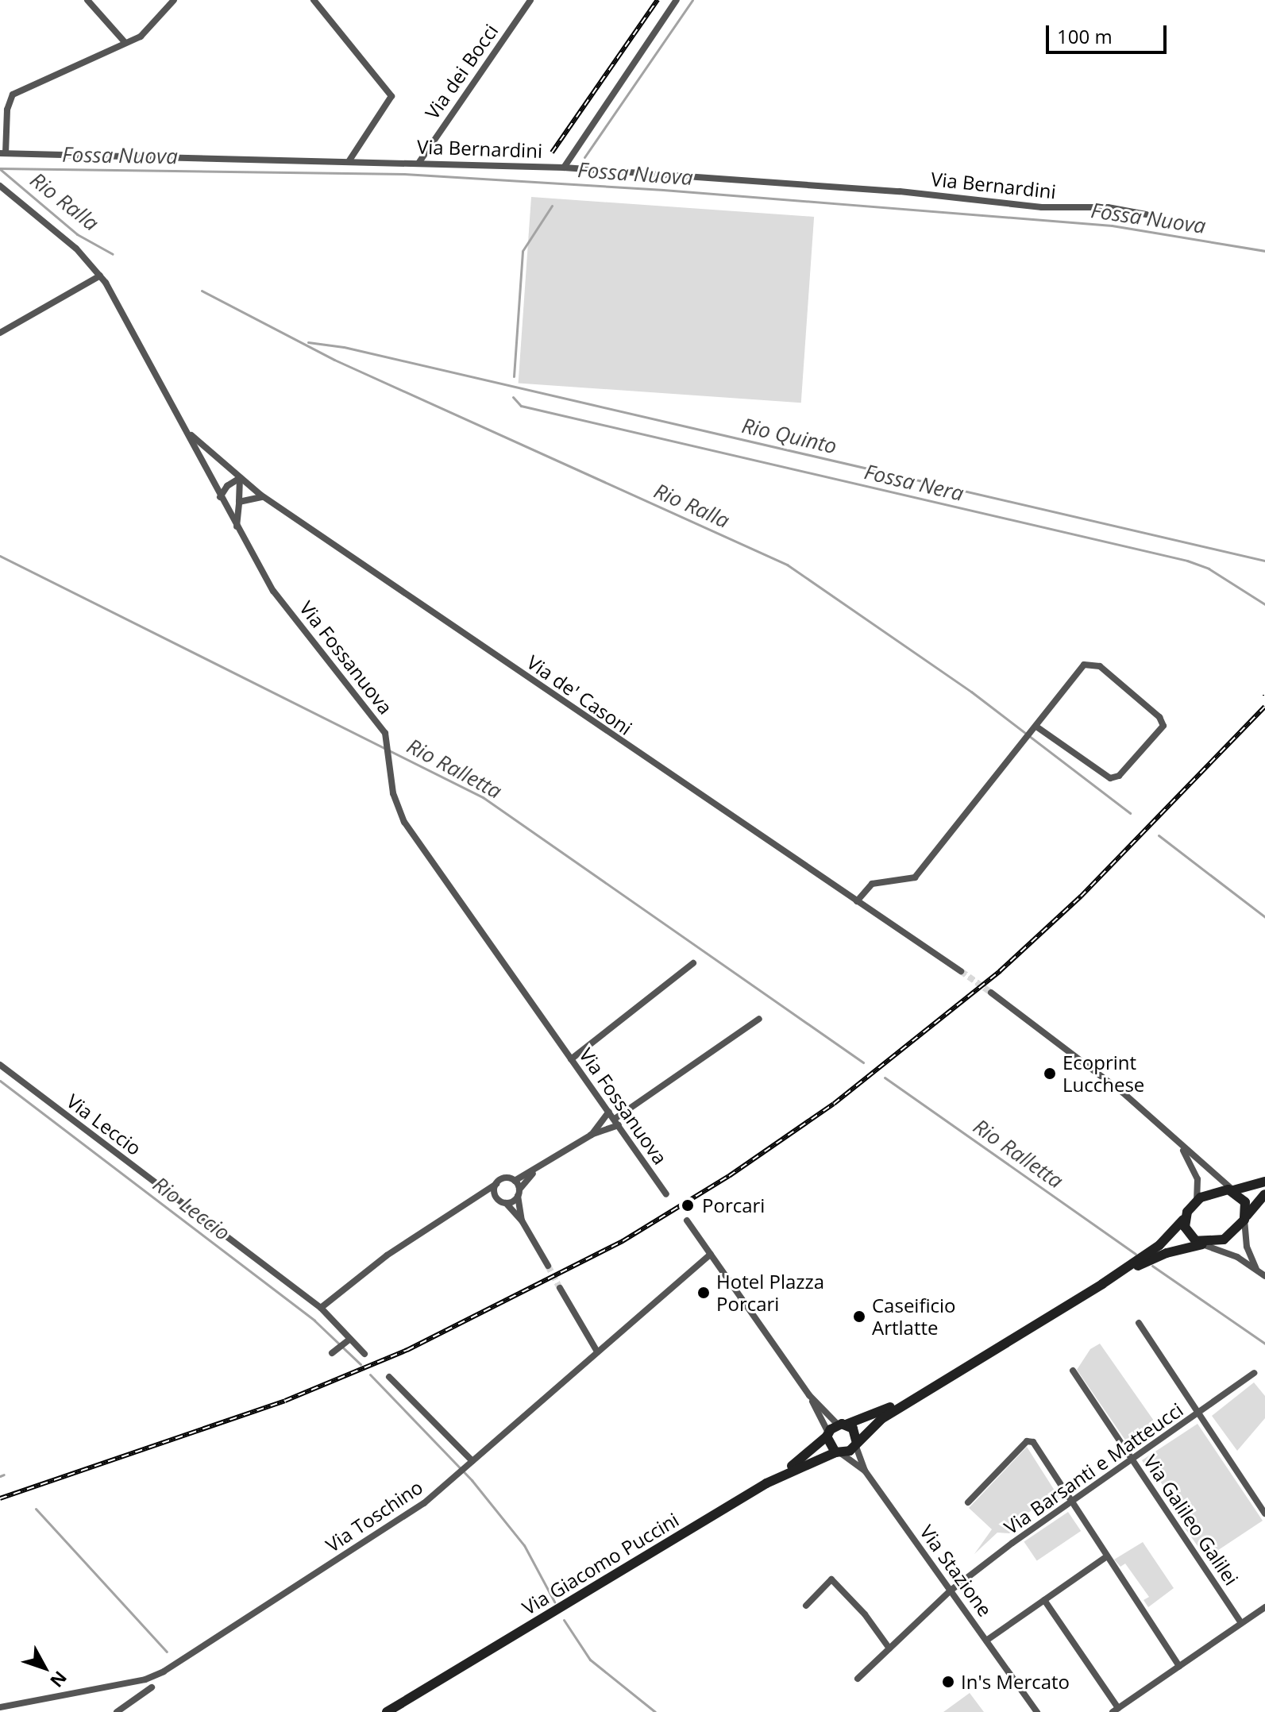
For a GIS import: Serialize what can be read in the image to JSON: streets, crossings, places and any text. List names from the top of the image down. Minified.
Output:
{"streets":{"main road":["Via Giacomo Puccini"],"street":["Via dei Bocci","Via Bernardini","Via Fossanuova","Via de' Casoni","Via Leccio","Via Barsanti e Matteucci","Via Toschino","Via Galileo Galilei","Via Stazione"]},"crossings":[["Via dei Bocci","Via Bernardini"],["Via Fossanuova","Via de' Casoni"],["Via Barsanti e Matteucci","Via Galileo Galilei"],["Via Barsanti e Matteucci","Via Stazione"],["Via Giacomo Puccini","Via Stazione"]],"water":["Fossa Nuova","Rio Ralla","Rio Quinto","Fossa Nera","Rio Ralletta","Rio Leccio"],"places":["Ecoprint Lucchese","Porcari","Hotel Plazza Porcari","Caseificio Artlatte","In's Mercato"],"scale_bar":"100 m","north":"bottom right"}
